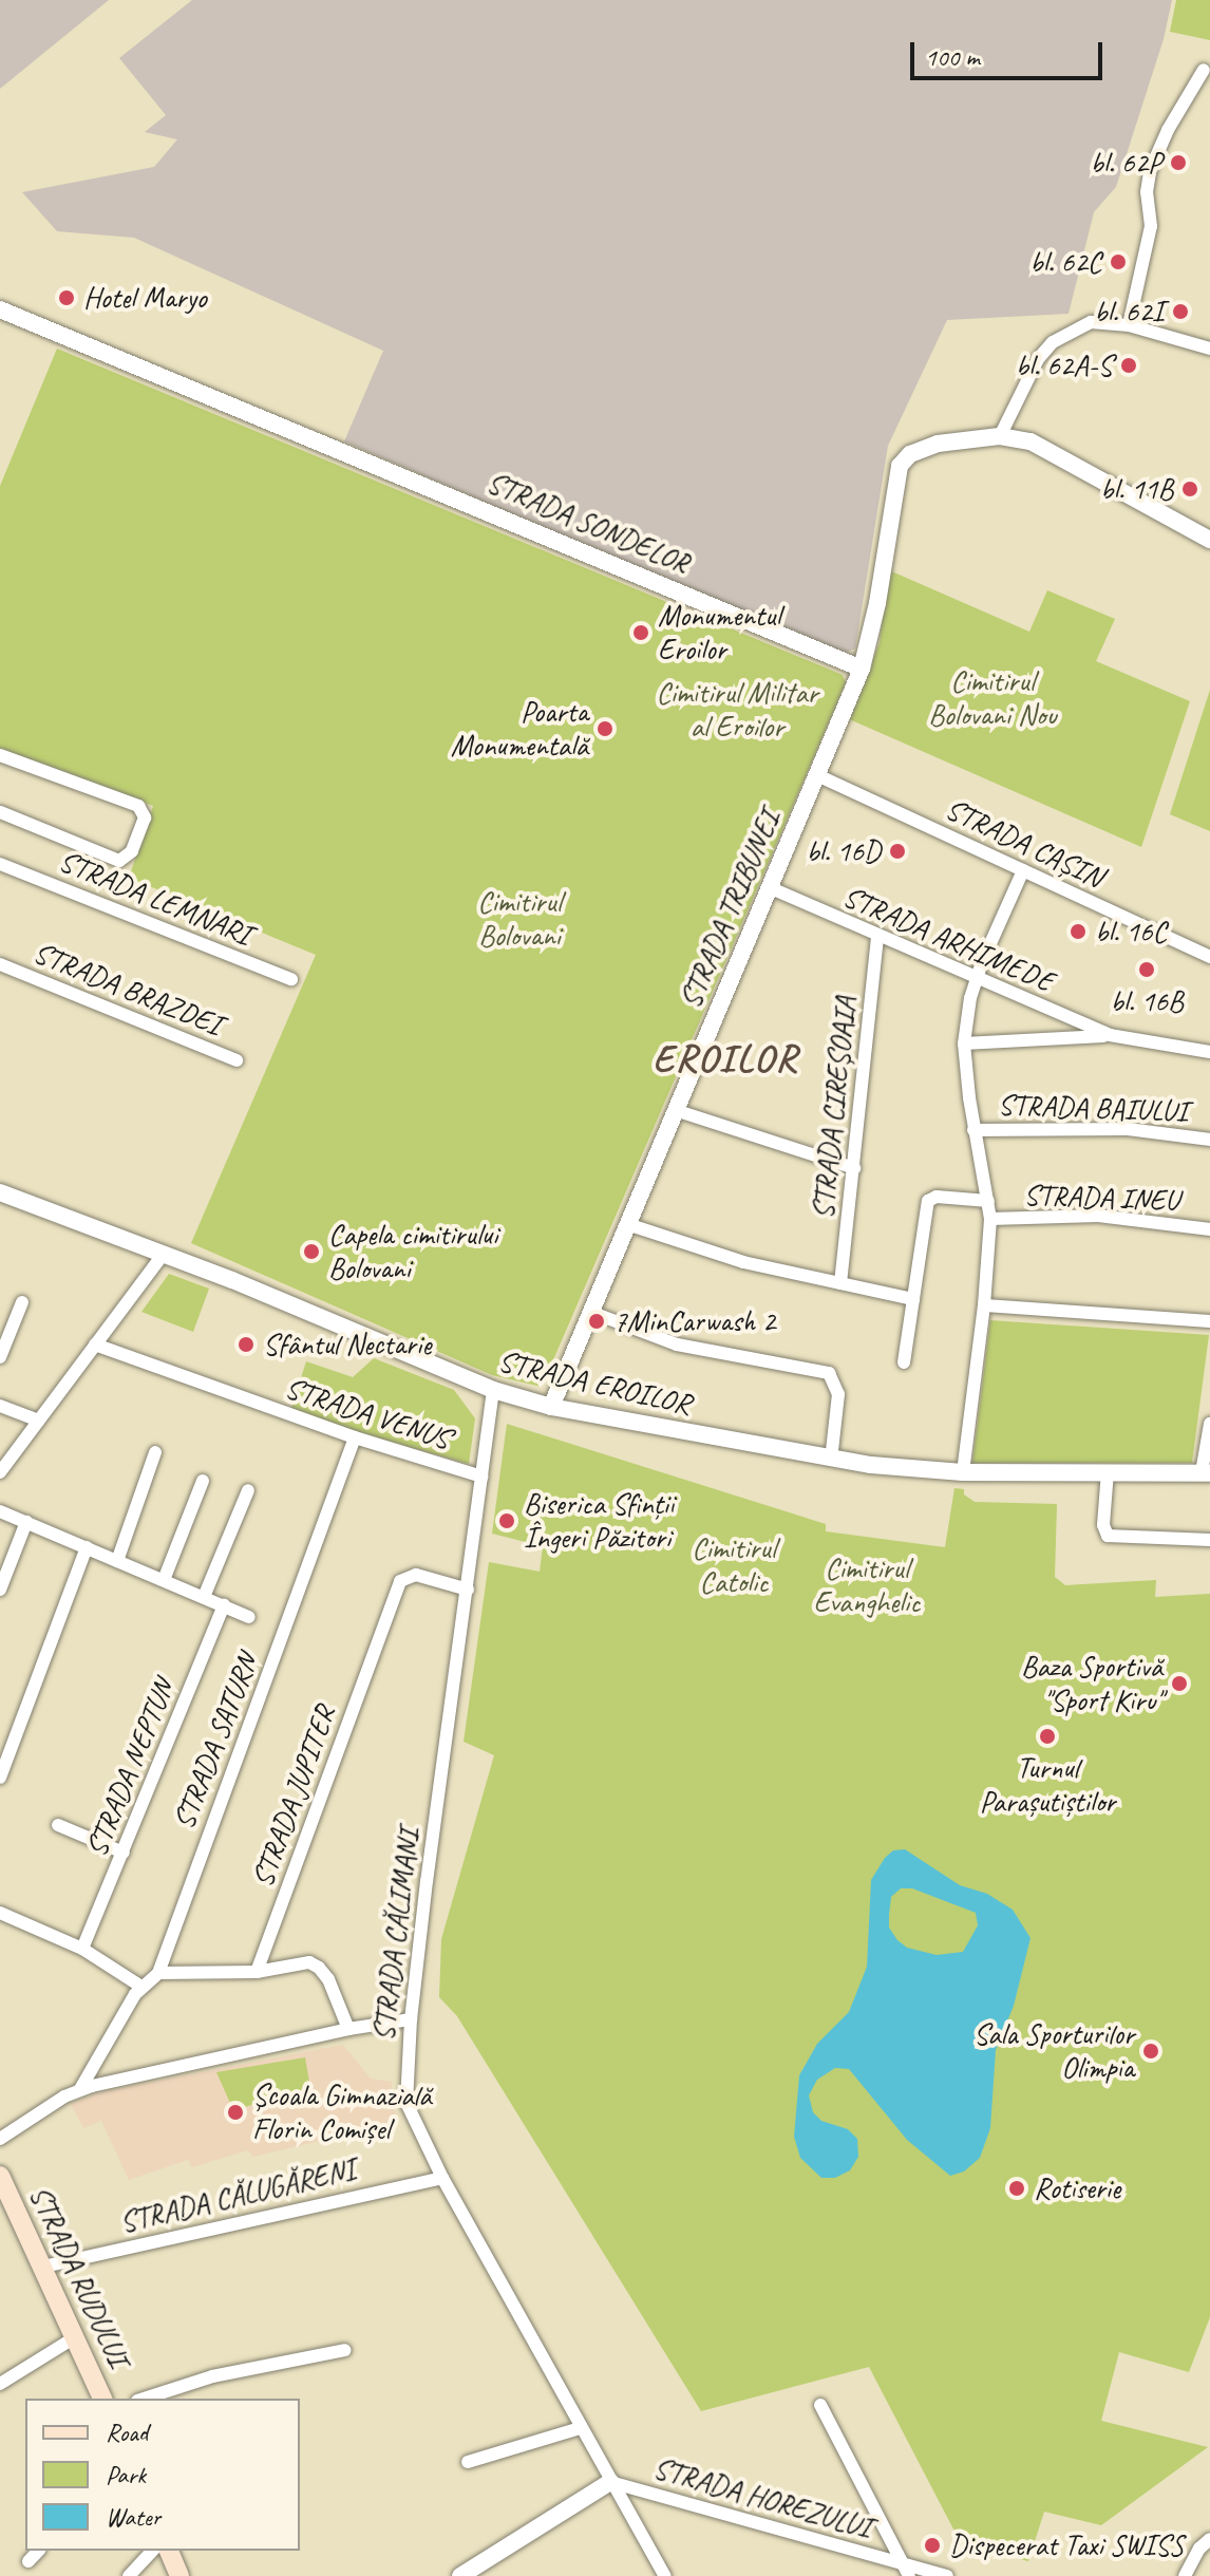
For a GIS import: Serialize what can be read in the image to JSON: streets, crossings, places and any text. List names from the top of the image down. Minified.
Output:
{"streets":{"main road":["STRADA RUDULUI"],"street":["STRADA SONDELOR","STRADA CAȘIN","STRADA LEMNARI","STRADA TRIBUNEI","STRADA ARHIMEDE","STRADA BRAZDEI","STRADA CIREȘOAIA","STRADA BAIULUI","STRADA INEU","STRADA EROILOR","STRADA VENUS","STRADA SATURN","STRADA NEPTUN","STRADA JUPITER","STRADA CĂLIMANI","STRADA CĂLUGĂRENI","STRADA HOREZULUI"]},"crossings":[["STRADA SONDELOR","STRADA TRIBUNEI"],["STRADA CAȘIN","STRADA TRIBUNEI"],["STRADA TRIBUNEI","STRADA ARHIMEDE"],["STRADA TRIBUNEI","STRADA EROILOR"],["STRADA ARHIMEDE","STRADA CIREȘOAIA"],["STRADA EROILOR","STRADA CĂLIMANI"],["STRADA VENUS","STRADA SATURN"],["STRADA VENUS","STRADA CĂLIMANI"],["STRADA JUPITER","STRADA CĂLIMANI"],["STRADA CĂLIMANI","STRADA CĂLUGĂRENI"],["STRADA CĂLIMANI","STRADA HOREZULUI"],["STRADA CĂLUGĂRENI","STRADA RUDULUI"]],"districts":["EROILOR"],"parks":["Cimitirul Bolovani Nou","Cimitirul Militar al Eroilor","Cimitirul Bolovani","Cimitirul Catolic","Cimitirul Evanghelic"],"places":["bl. 62P","bl. 62C","Hotel Maryo","bl. 62I","bl. 62A-S","bl. 11B","Monumentul Eroilor","Poarta Monumentală","bl. 16D","bl. 16C","bl. 16B","Capela cimitirului Bolovani","7MinCarwash 2","Sfântul Nectarie","Biserica Sfinții Îngeri Păzitori","Baza Sportivă \"Sport Kiru\"","Turnul Parașutiștilor","Sala Sporturilor Olimpia","Școala Gimnazială Florin Comișel","Rotiserie","Dispecerat Taxi SWISS"],"legend":["Road","Park","Water"],"scale_bar":"100 m"}
